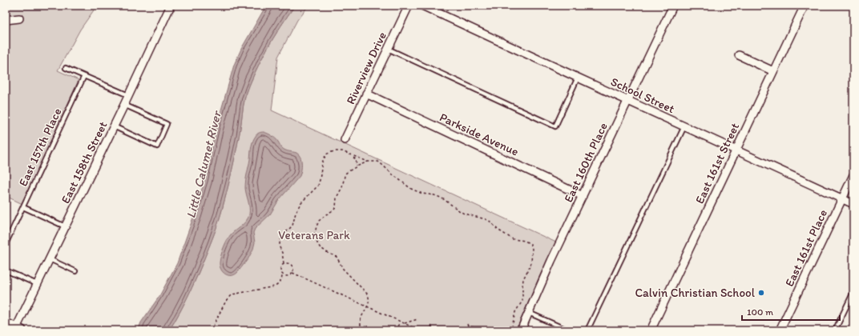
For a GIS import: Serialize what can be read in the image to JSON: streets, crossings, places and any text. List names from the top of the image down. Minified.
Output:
{"streets":{"street":["Riverview Drive","School Street","Parkside Avenue","East 158th Street","East 160th Place","East 161st Street","East 161st Place"],"lane":["East 157th Place"]},"crossings":[["Riverview Drive","Parkside Avenue"],["School Street","East 160th Place"],["School Street","East 161st Street"],["School Street","East 161st Place"],["Parkside Avenue","East 160th Place"]],"water":["Little Calumet River"],"parks":["Veterans Park"],"places":["Calvin Christian School"],"scale_bar":"100 m"}
